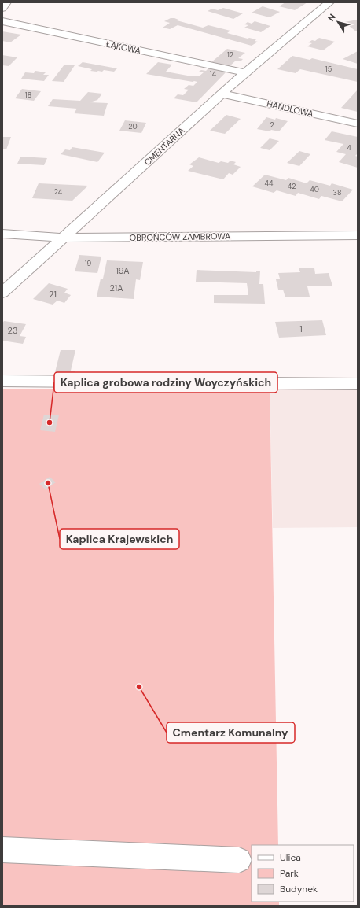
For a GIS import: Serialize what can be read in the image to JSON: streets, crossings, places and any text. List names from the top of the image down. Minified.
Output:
{"streets":{"street":["ŁĄKOWA","HANDLOWA","CMENTARNA","OBROŃCÓW ZAMBROWA"]},"crossings":[["ŁĄKOWA","CMENTARNA"],["HANDLOWA","CMENTARNA"],["CMENTARNA","OBROŃCÓW ZAMBROWA"]],"places":["Kaplica grobowa rodziny Woyczyńskich","Kaplica Krajewskich","Cmentarz Komunalny"],"house_numbers":["12","15","14","18","2","20","4","44","42","40","24","38","19","19A","21A","21","1","23"],"legend":["Ulica","Park","Budynek"],"north":"top left"}
